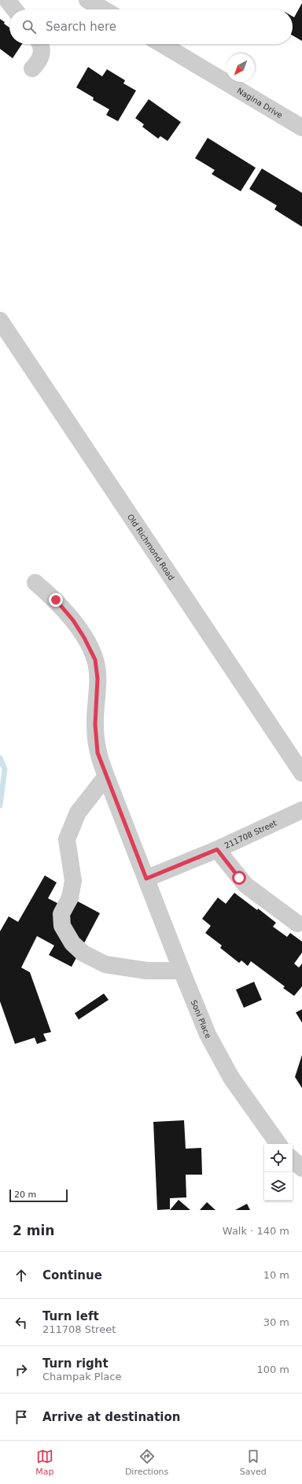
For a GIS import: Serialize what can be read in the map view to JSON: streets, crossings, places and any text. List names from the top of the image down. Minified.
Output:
{"streets":{"street":["Nagina Drive","Old Richmond Road","211708 Street","Soni Place"]},"crossings":[["211708 Street","Soni Place"]],"scale_bar":"20 m","north":"bottom left","page":{"search":"Search here","scale":"20 m","heading":["2 min","Walk · 140 m"],"list":[["Continue","10 m"],["Turn left","211708 Street","30 m"],["Turn right","Champak Place","100 m"],"Arrive at destination"],"nav":["Map","Directions","Saved"]}}
